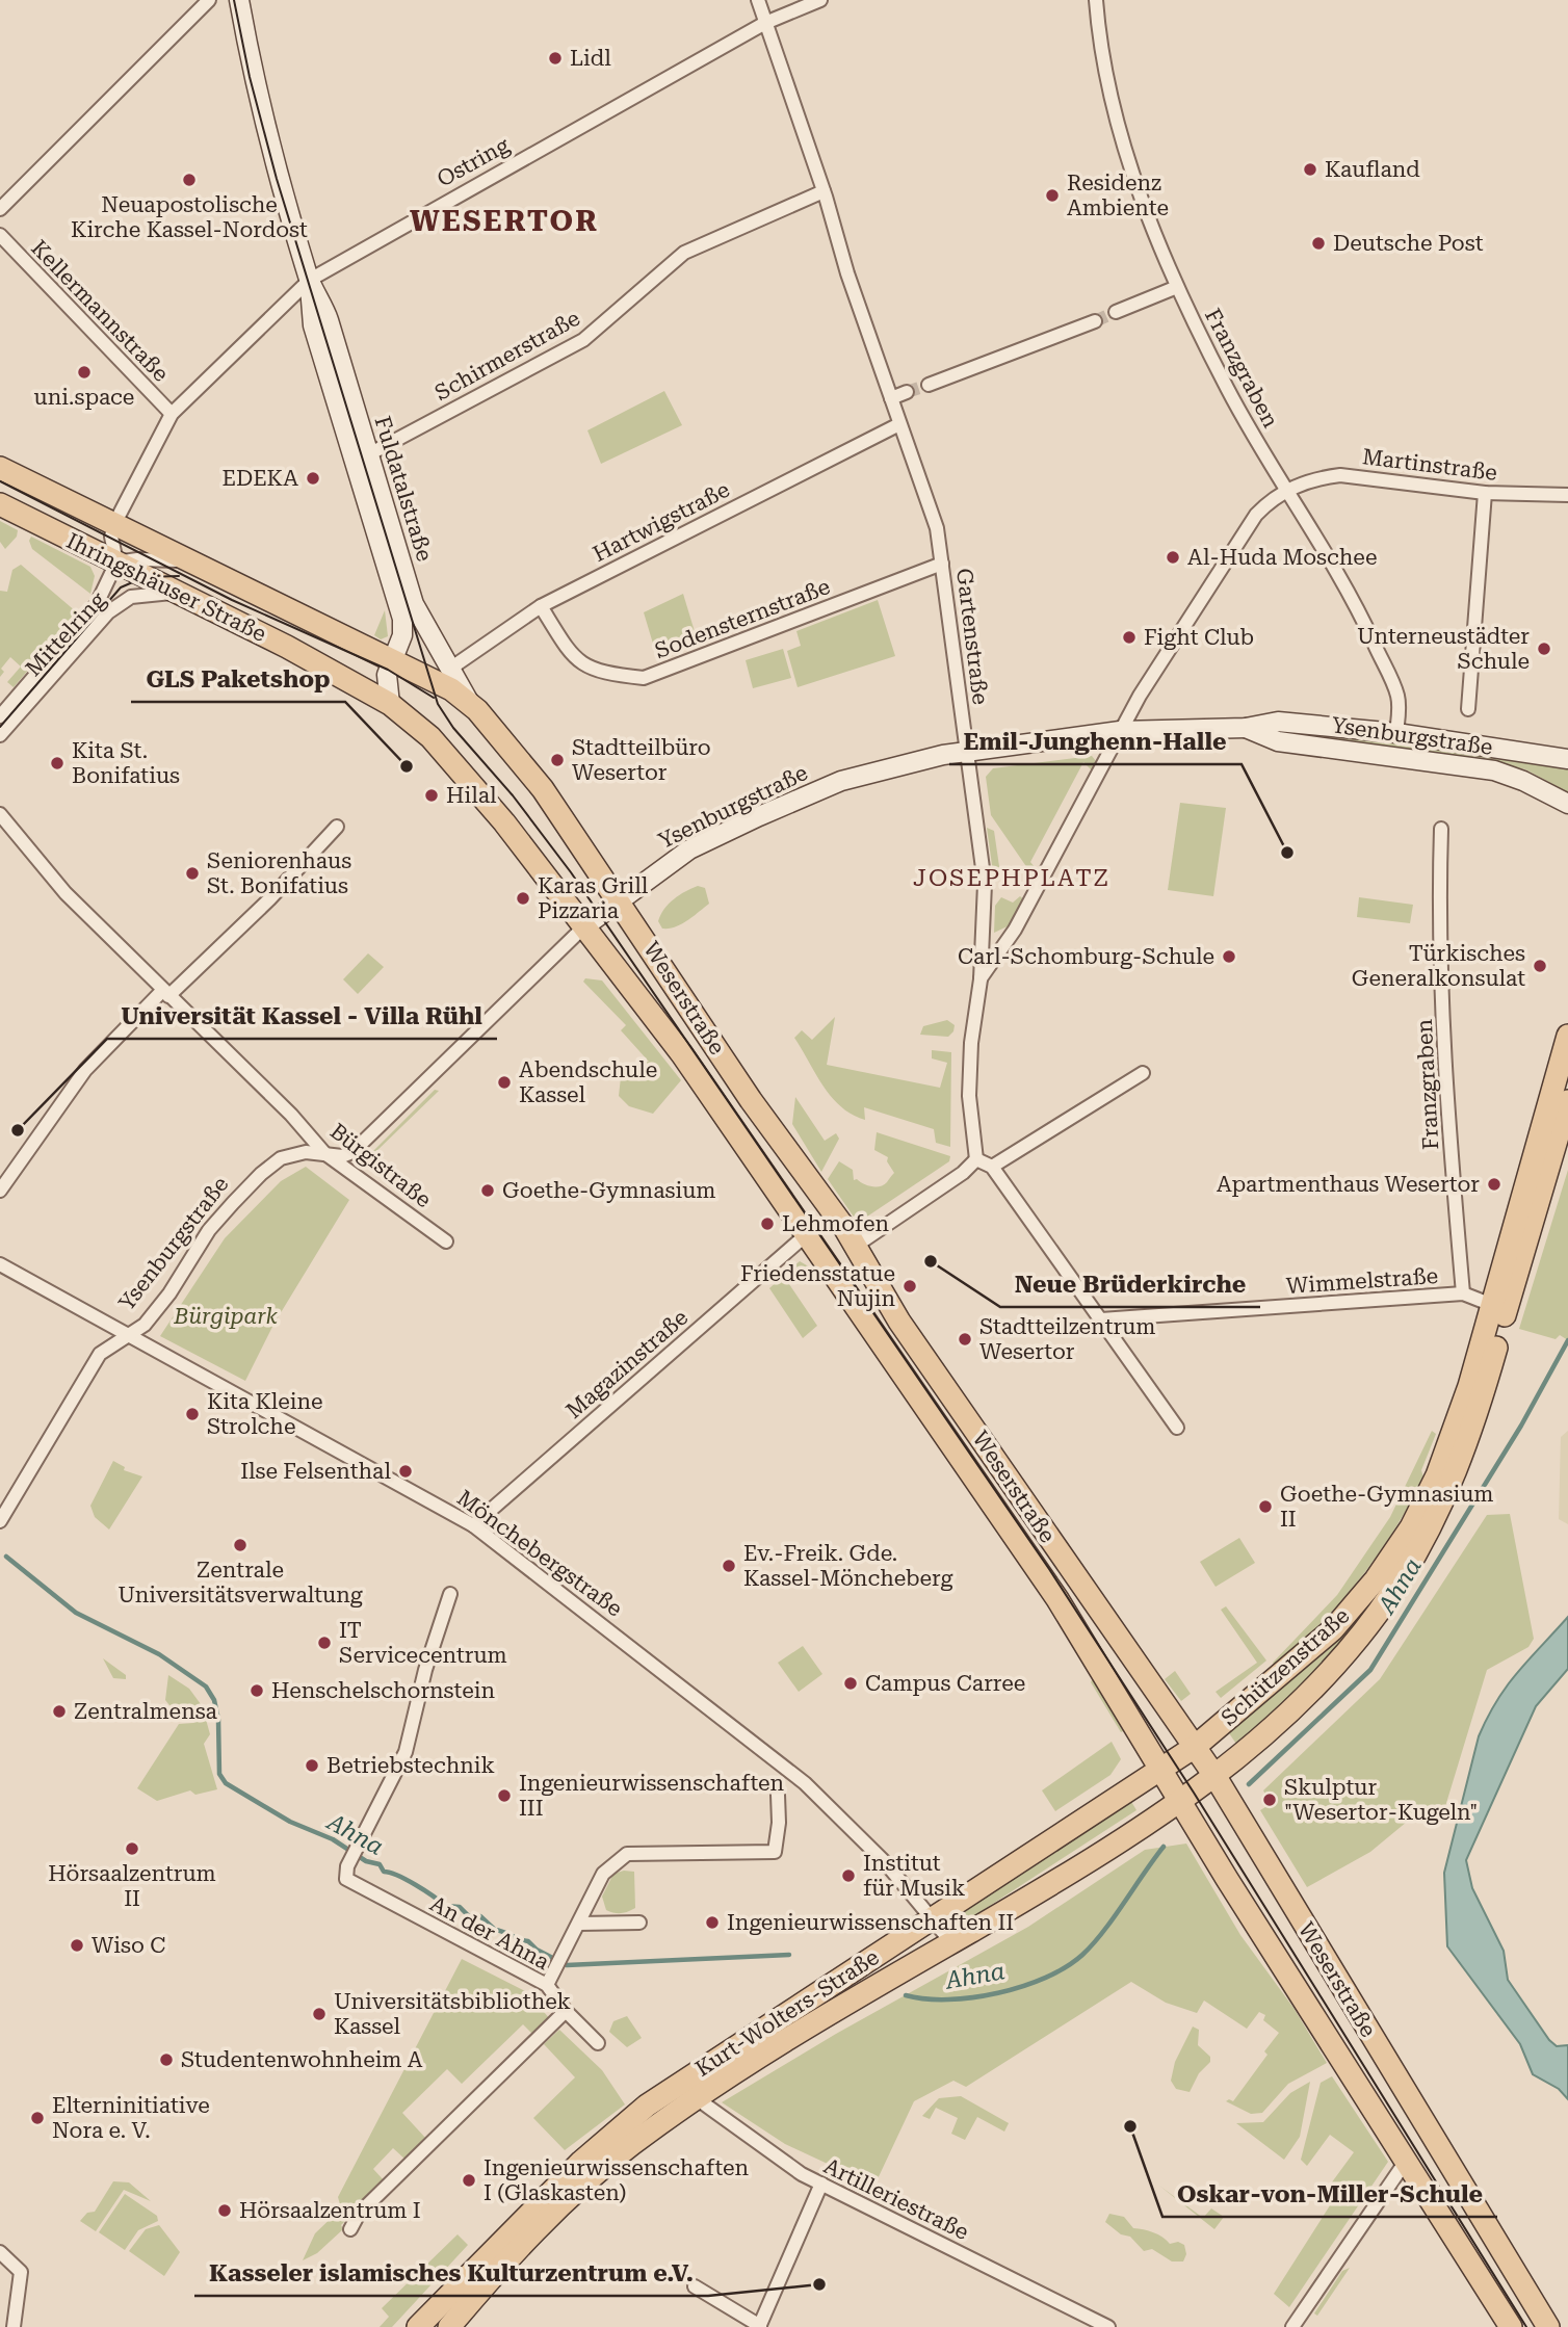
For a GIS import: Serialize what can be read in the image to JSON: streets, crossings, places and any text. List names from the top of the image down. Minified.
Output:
{"streets":{"main road":["Fuldatalstraße","Ihringshäuser Straße","Ysenburgstraße","Weserstraße","Schützenstraße","Kurt-Wolters-Straße"],"street":["Ostring","Kellermannstraße","Schirmerstraße","Franzgraben","Martinstraße","Hartwigstraße","Sodensternstraße","Mittelring","Gartenstraße","Bürgistraße","Wimmelstraße","Magazinstraße","Mönchebergstraße","An der Ahna","Artilleriestraße"]},"crossings":[["Ostring","Kellermannstraße"],["Ostring","Fuldatalstraße"],["Ostring","Ihringshäuser Straße"],["Ostring","Mittelring"],["Ostring","Gartenstraße"],["Schirmerstraße","Fuldatalstraße"],["Schirmerstraße","Gartenstraße"],["Franzgraben","Martinstraße"],["Franzgraben","Ysenburgstraße"],["Franzgraben","Wimmelstraße"],["Martinstraße","Gartenstraße"],["Martinstraße","Ysenburgstraße"],["Fuldatalstraße","Hartwigstraße"],["Fuldatalstraße","Ihringshäuser Straße"],["Fuldatalstraße","Weserstraße"],["Hartwigstraße","Ihringshäuser Straße"],["Hartwigstraße","Sodensternstraße"],["Hartwigstraße","Gartenstraße"],["Hartwigstraße","Weserstraße"],["Ihringshäuser Straße","Mittelring"],["Ihringshäuser Straße","Weserstraße"],["Sodensternstraße","Gartenstraße"],["Gartenstraße","Ysenburgstraße"],["Ysenburgstraße","Weserstraße"],["Ysenburgstraße","Bürgistraße"],["Ysenburgstraße","Mönchebergstraße"],["Weserstraße","Magazinstraße"],["Weserstraße","Schützenstraße"],["Weserstraße","Kurt-Wolters-Straße"],["Wimmelstraße","Schützenstraße"],["Magazinstraße","Mönchebergstraße"],["Mönchebergstraße","Kurt-Wolters-Straße"],["Schützenstraße","Kurt-Wolters-Straße"],["Kurt-Wolters-Straße","Artilleriestraße"]],"districts":["WESERTOR","JOSEPHPLATZ"],"water":["Ahna"],"parks":["Bürgipark"],"places":["Lidl","Kaufland","Neuapostolische Kirche Kassel-Nordost","Residenz Ambiente","Deutsche Post","uni.space","EDEKA","Al-Huda Moschee","Fight Club","Unterneustädter Schule","Stadtteilbüro Wesertor","Kita St. Bonifatius","GLS Paketshop","Hilal","Emil-Junghenn-Halle","Seniorenhaus St. Bonifatius","Karas Grill Pizzaria","Carl-Schomburg-Schule","Türkisches Generalkonsulat","Abendschule Kassel","Universität Kassel - Villa Rühl","Apartmenthaus Wesertor","Goethe-Gymnasium","Lehmofen","Neue Brüderkirche","Friedensstatue Nujin","Stadtteilzentrum Wesertor","Kita Kleine Strolche","Ilse Felsenthal","Goethe-Gymnasium II","Zentrale Universitätsverwaltung","Ev.-Freik. Gde. Kassel-Möncheberg","IT Servicecentrum","Campus Carree","Henschelschornstein","Zentralmensa","Betriebstechnik","Ingenieurwissenschaften III","Skulptur \"Wesertor-Kugeln\"","Hörsaalzentrum II","Institut für Musik","Ingenieurwissenschaften II","Wiso C","Universitätsbibliothek Kassel","Studentenwohnheim A","Elterninitiative Nora e. V.","Oskar-von-Miller-Schule","Ingenieurwissenschaften I (Glaskasten)","Hörsaalzentrum I","Kasseler islamisches Kulturzentrum e.V."]}
